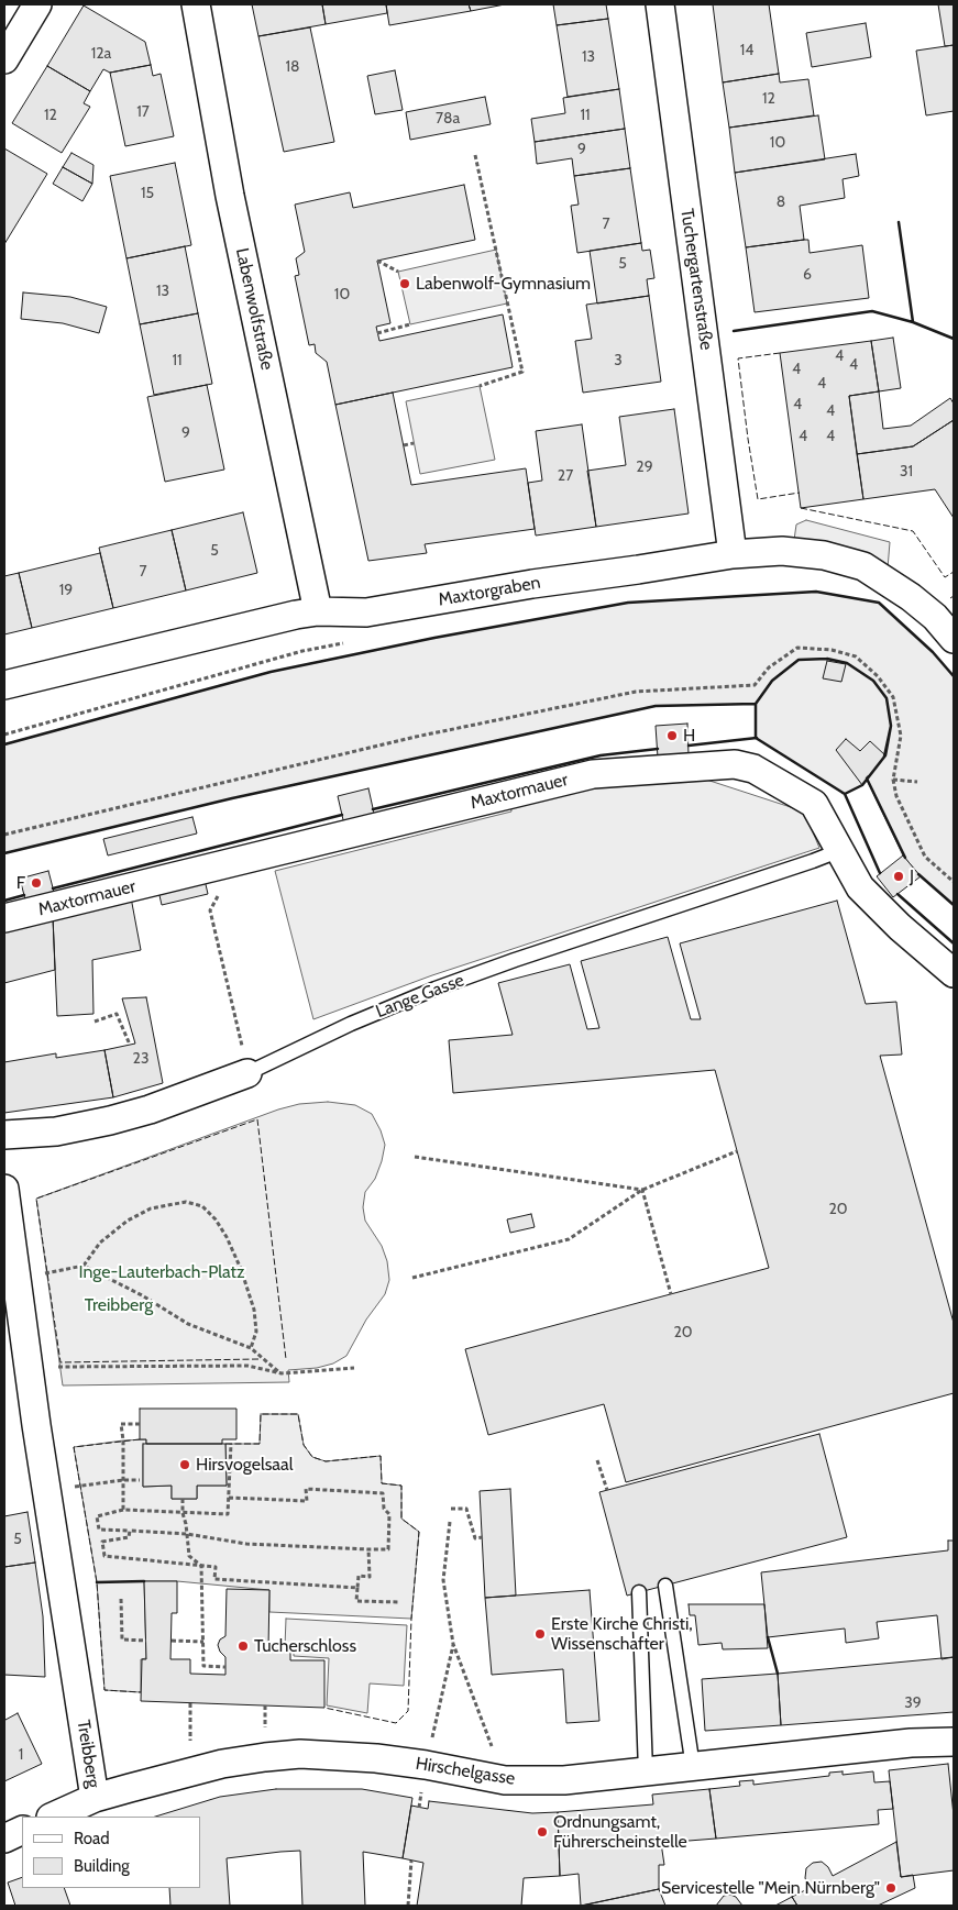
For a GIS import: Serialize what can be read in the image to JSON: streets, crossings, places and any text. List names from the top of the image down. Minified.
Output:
{"streets":{"street":["Tuchergartenstraße","Labenwolfstraße","Maxtorgraben","Maxtormauer","Lange Gasse","Treibberg","Hirschelgasse"]},"crossings":[["Tuchergartenstraße","Maxtorgraben"],["Labenwolfstraße","Maxtorgraben"],["Maxtormauer","Lange Gasse"],["Treibberg","Hirschelgasse"]],"parks":["Inge-Lauterbach-Platz","Treibberg"],"places":["Labenwolf-Gymnasium","H","J","F","Hirsvogelsaal","Erste Kirche Christi, Wissenschafter","Tucherschloss","Ordnungsamt, Führerscheinstelle","Servicestelle \"Mein Nürnberg\""],"house_numbers":["14","12a","13","18","12","17","12","11","78a","10","9","15","8","7","5","6","13","10","4","11","3","4","4","4","4","4","9","4","4","29","31","27","5","7","19","23","20","20","5","39","1"],"legend":["Road","Building"]}
